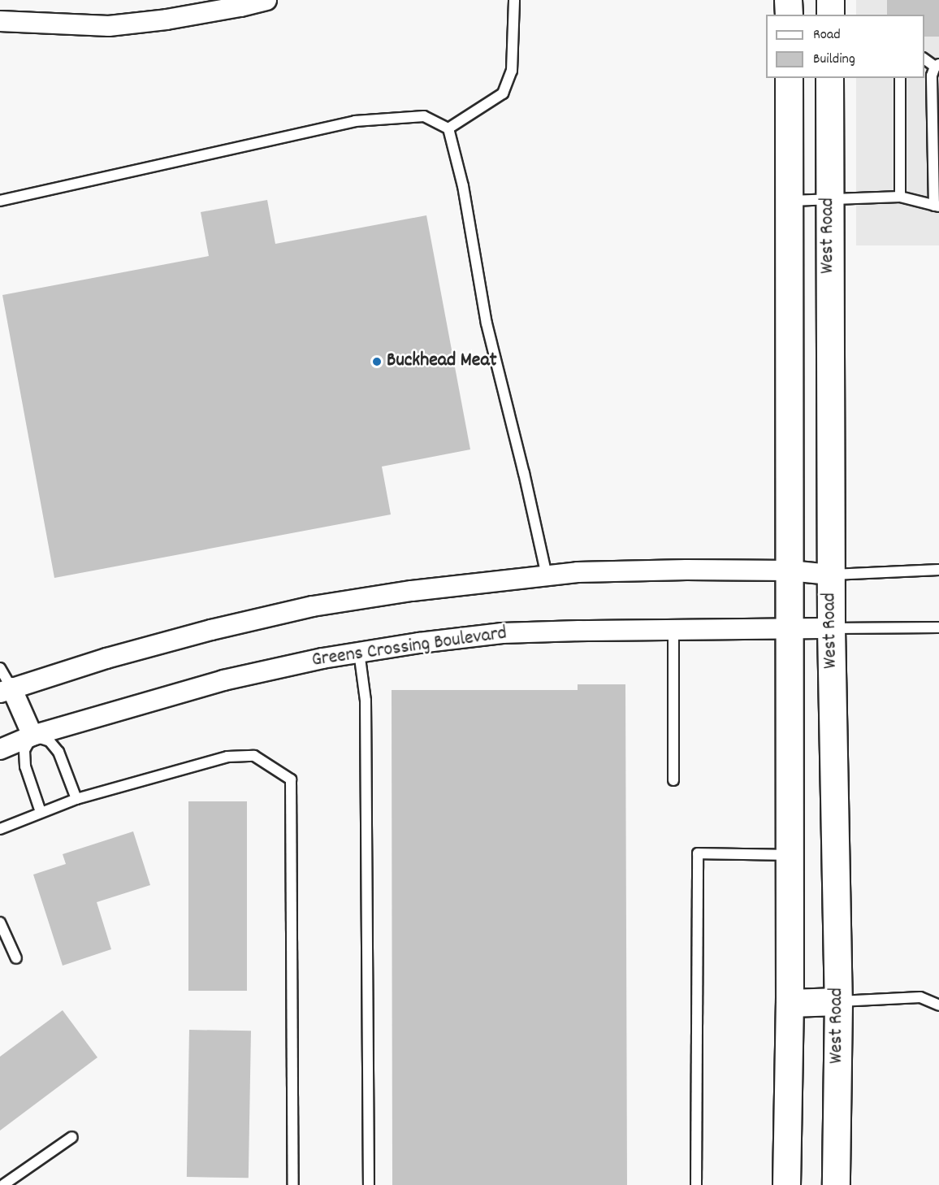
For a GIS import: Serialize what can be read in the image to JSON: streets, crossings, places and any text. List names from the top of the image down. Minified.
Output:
{"streets":{"main road":["West Road"],"street":["Greens Crossing Boulevard"]},"crossings":[["West Road","Greens Crossing Boulevard"]],"places":["Buckhead Meat"],"legend":["Road","Building"]}
